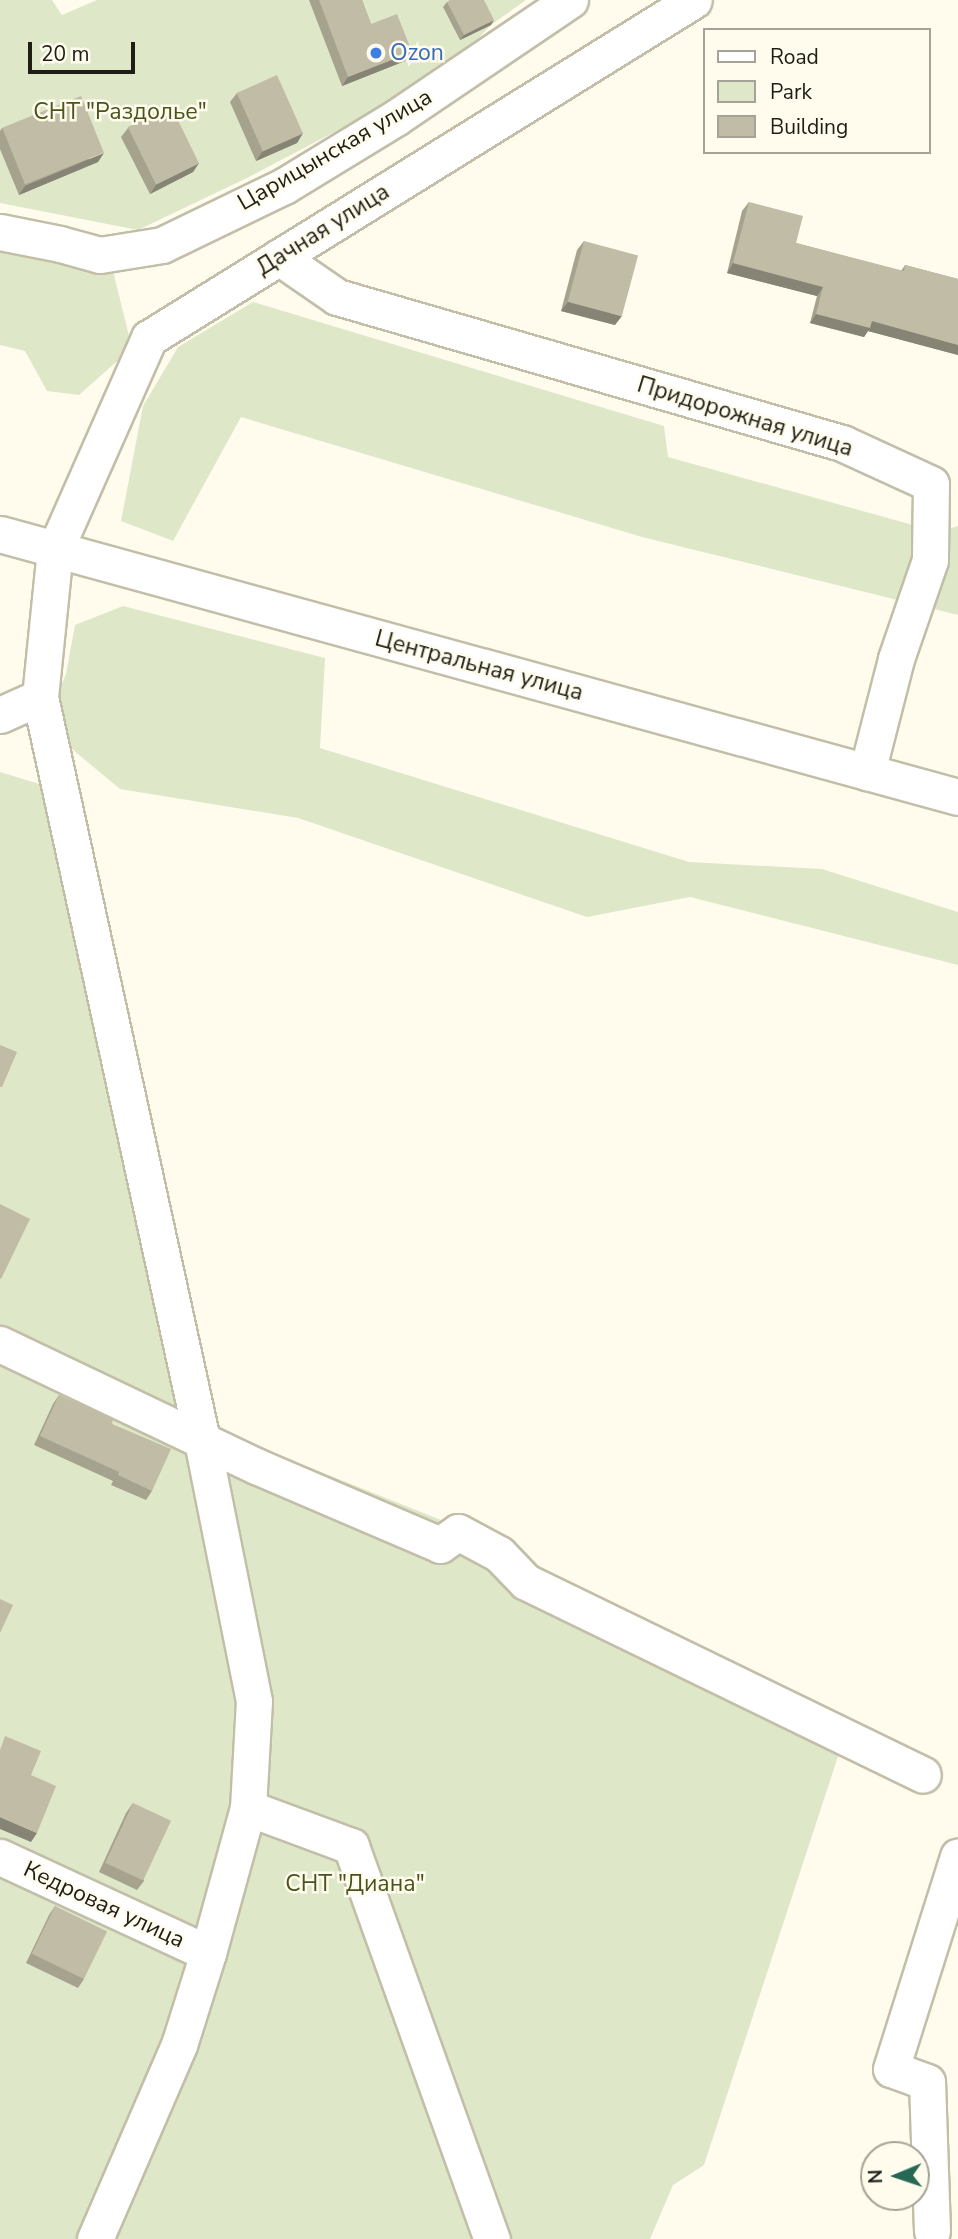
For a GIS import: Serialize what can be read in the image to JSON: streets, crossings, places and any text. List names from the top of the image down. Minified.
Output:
{"streets":{"street":["Царицынская улица","Дачная улица","Придорожная улица","Центральная улица","Кедровая улица"]},"crossings":[["Дачная улица","Придорожная улица"],["Дачная улица","Центральная улица"],["Дачная улица","Кедровая улица"],["Придорожная улица","Центральная улица"]],"parks":["СНТ \"Раздолье\"","СНТ \"Диана\""],"places":["Ozon"],"legend":["Road","Park","Building"],"scale_bar":"20 m","north":"left"}
